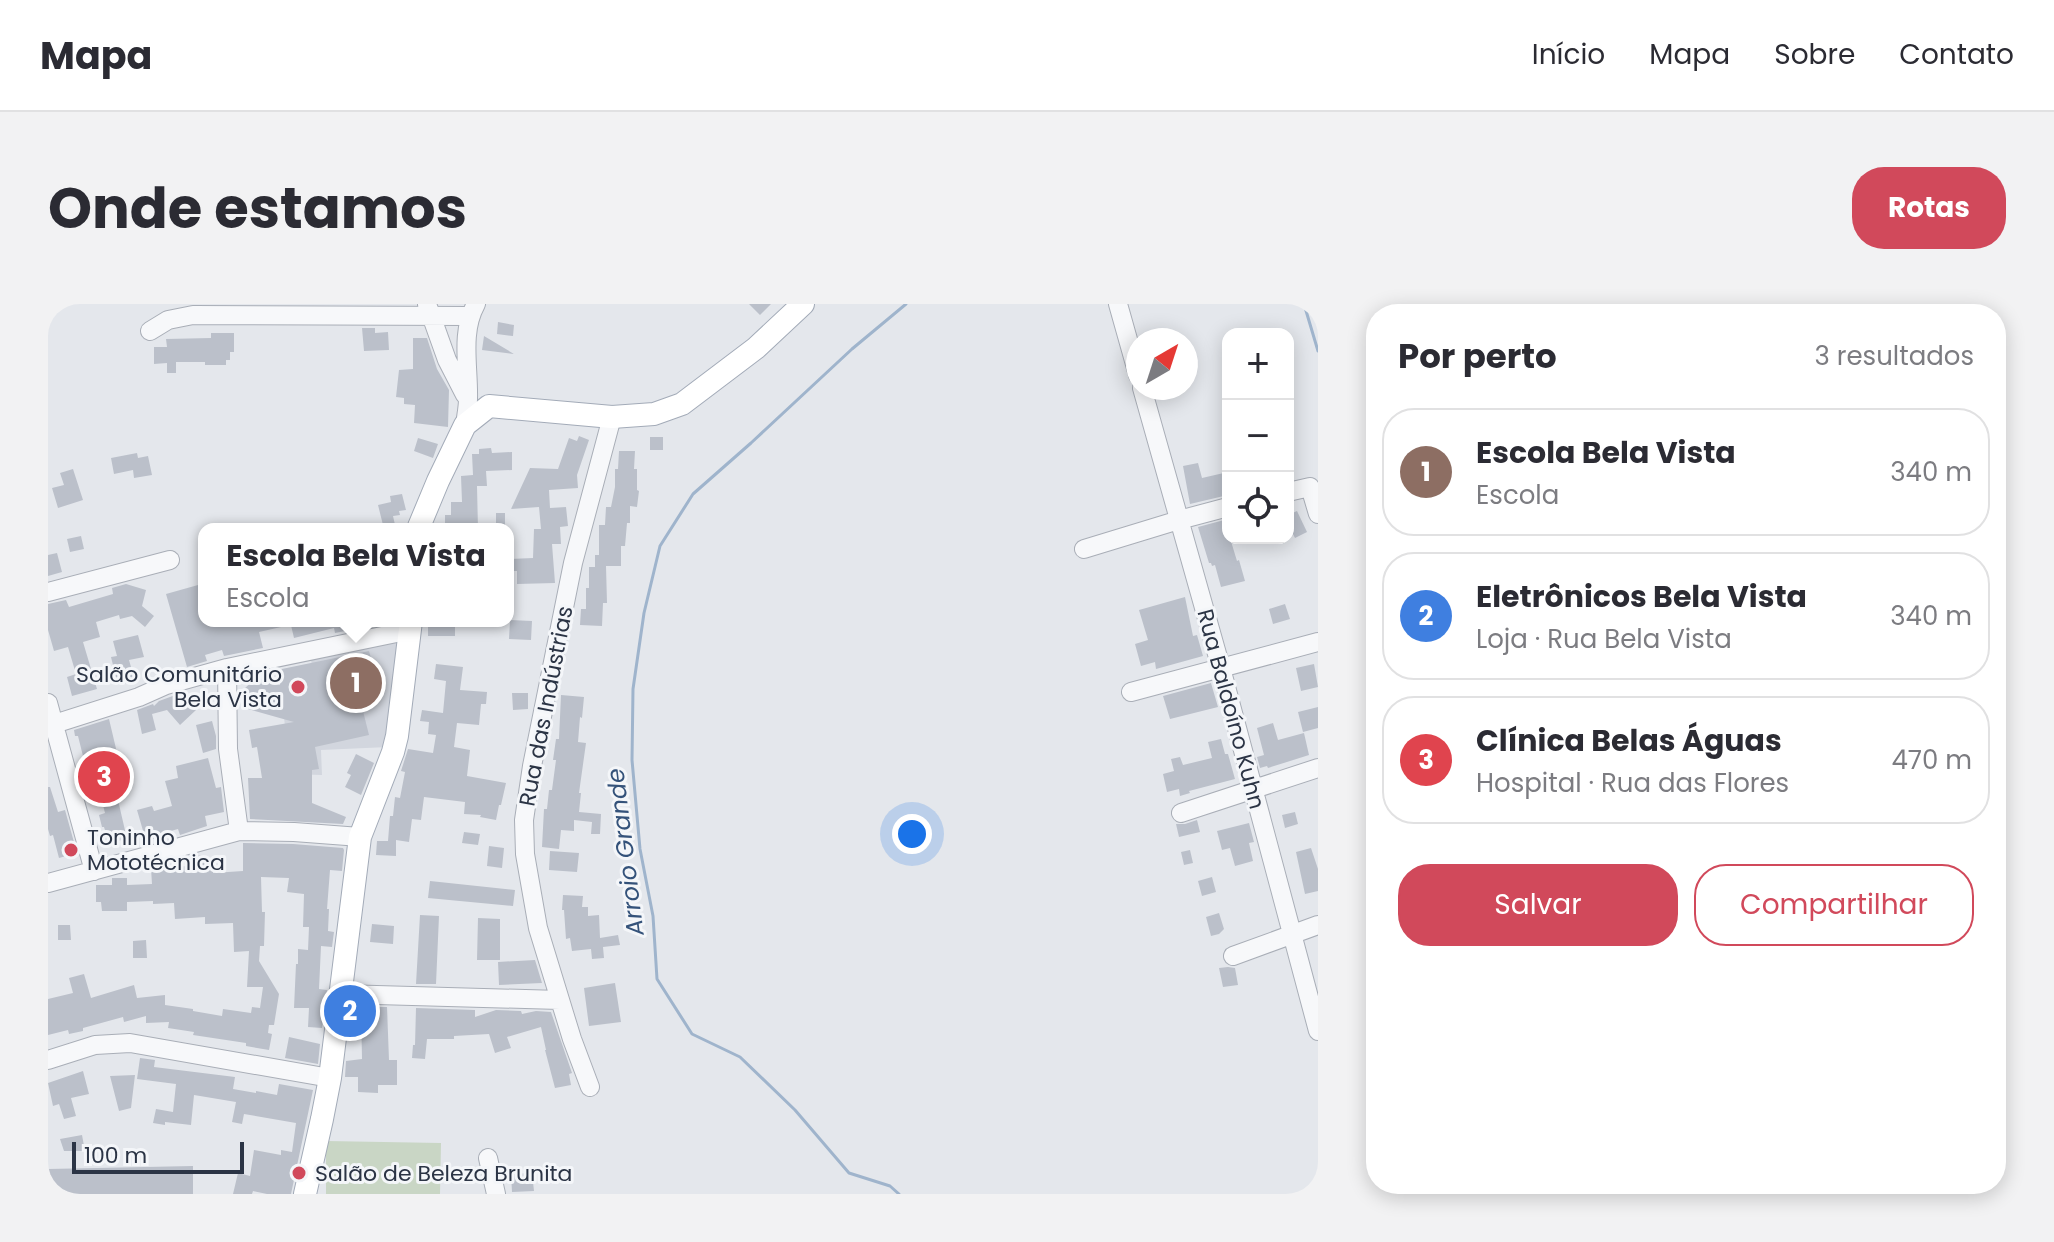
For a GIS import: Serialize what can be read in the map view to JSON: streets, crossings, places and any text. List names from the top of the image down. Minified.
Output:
{"streets":{"street":["Rua das Indústrias","Rua Baldoíno Kuhn"]},"water":["Arroio Grande"],"places":["Salão Comunitário Bela Vista","Toninho Mototécnica","Salão de Beleza Brunita"],"scale_bar":"100 m","north":"top right","page":{"header":"Mapa","nav":["Início","Mapa","Sobre","Contato"],"title":"Onde estamos","buttons":["Rotas",["Salvar","Compartilhar"]],"heading":["Por perto","3 resultados"],"map_buttons":["+","−"],"list":[{"mark":"1","name":"Escola Bela Vista","note":"Escola","value":"340 m"},{"mark":"2","name":"Eletrônicos Bela Vista","note":"Loja · Rua Bela Vista","value":"340 m"},{"mark":"3","name":"Clínica Belas Águas","note":"Hospital · Rua das Flores","value":"470 m"}],"popup":["Escola Bela Vista","Escola"],"pins":["1","3","2"],"scale":"100 m"}}
